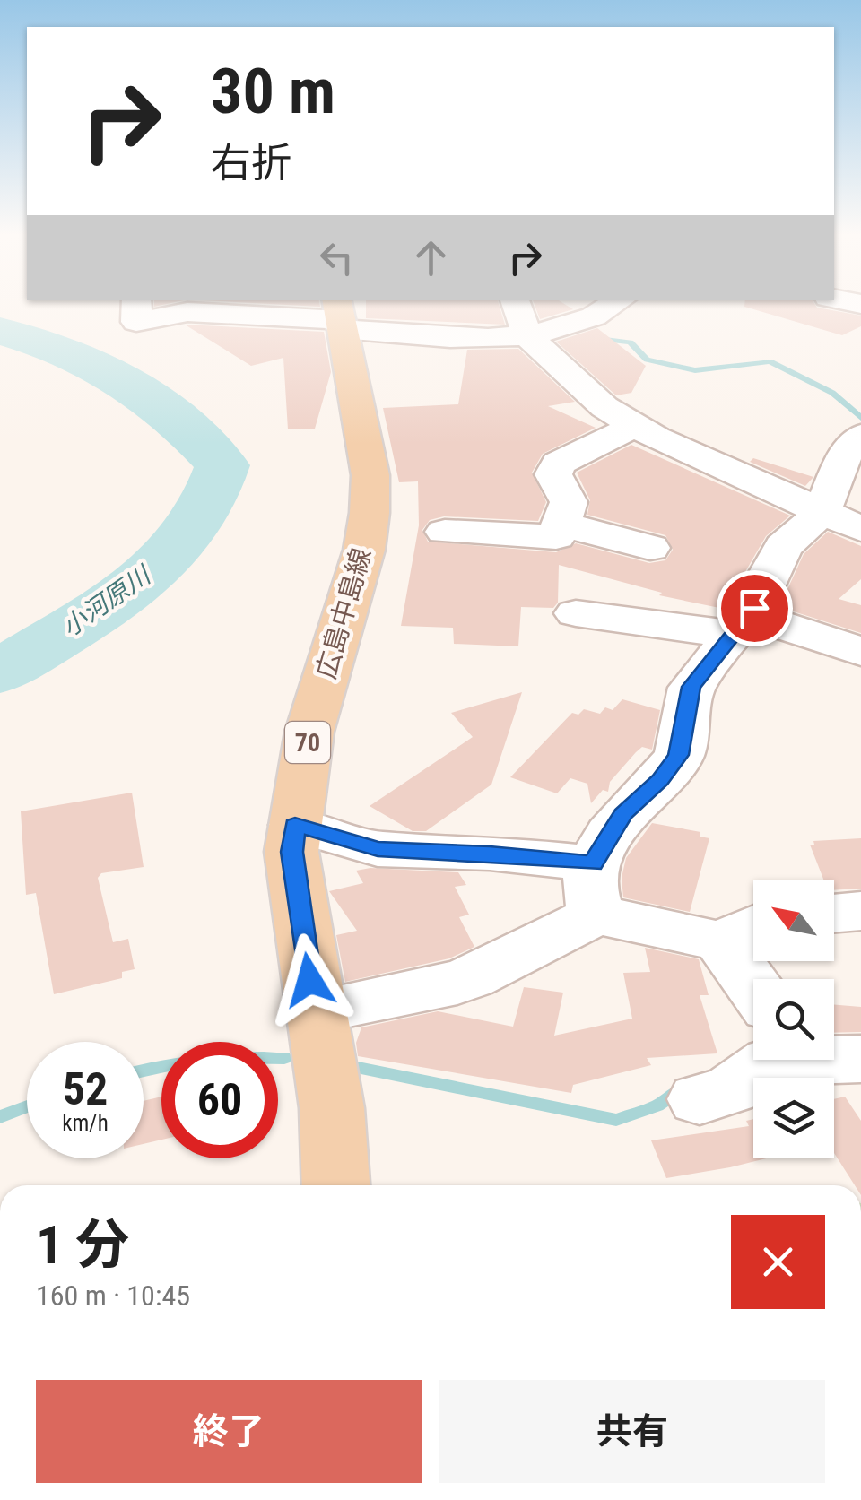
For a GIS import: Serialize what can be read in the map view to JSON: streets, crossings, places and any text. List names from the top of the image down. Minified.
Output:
{"streets":{"main road":["広島中島線","70"]},"water":["小河原川"],"north":"top left","page":{"turn":["30 m","右折"],"speed":"52 km/h","limit":"60","heading":["1 分","160 m · 10:45"],"buttons":["終了","共有"]}}
